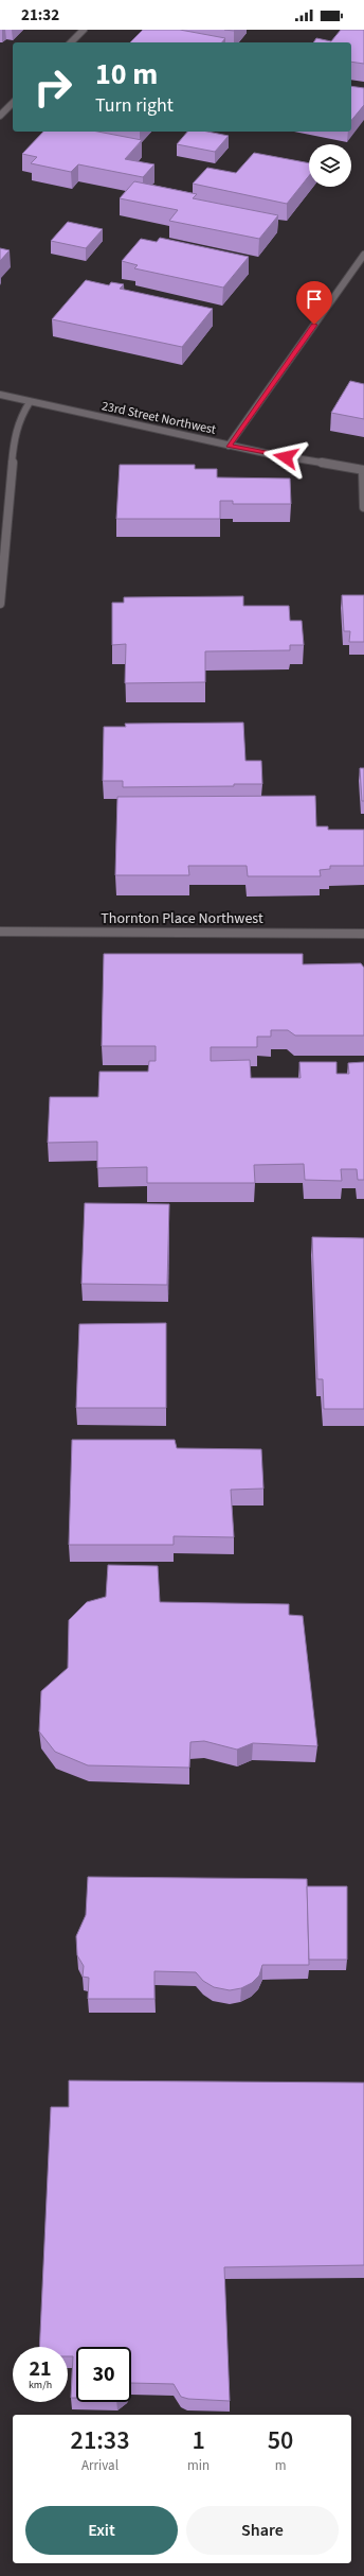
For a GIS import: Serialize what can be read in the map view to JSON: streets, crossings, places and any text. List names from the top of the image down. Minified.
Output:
{"streets":{"street":["23rd Street Northwest","Thornton Place Northwest"]},"page":{"status":"21:32","turn":["10 m","Turn right"],"speed":"21 km/h","limit":"30","eta":["21:33","Arrival","1","min","50","m"],"buttons":["Exit","Share"]}}
